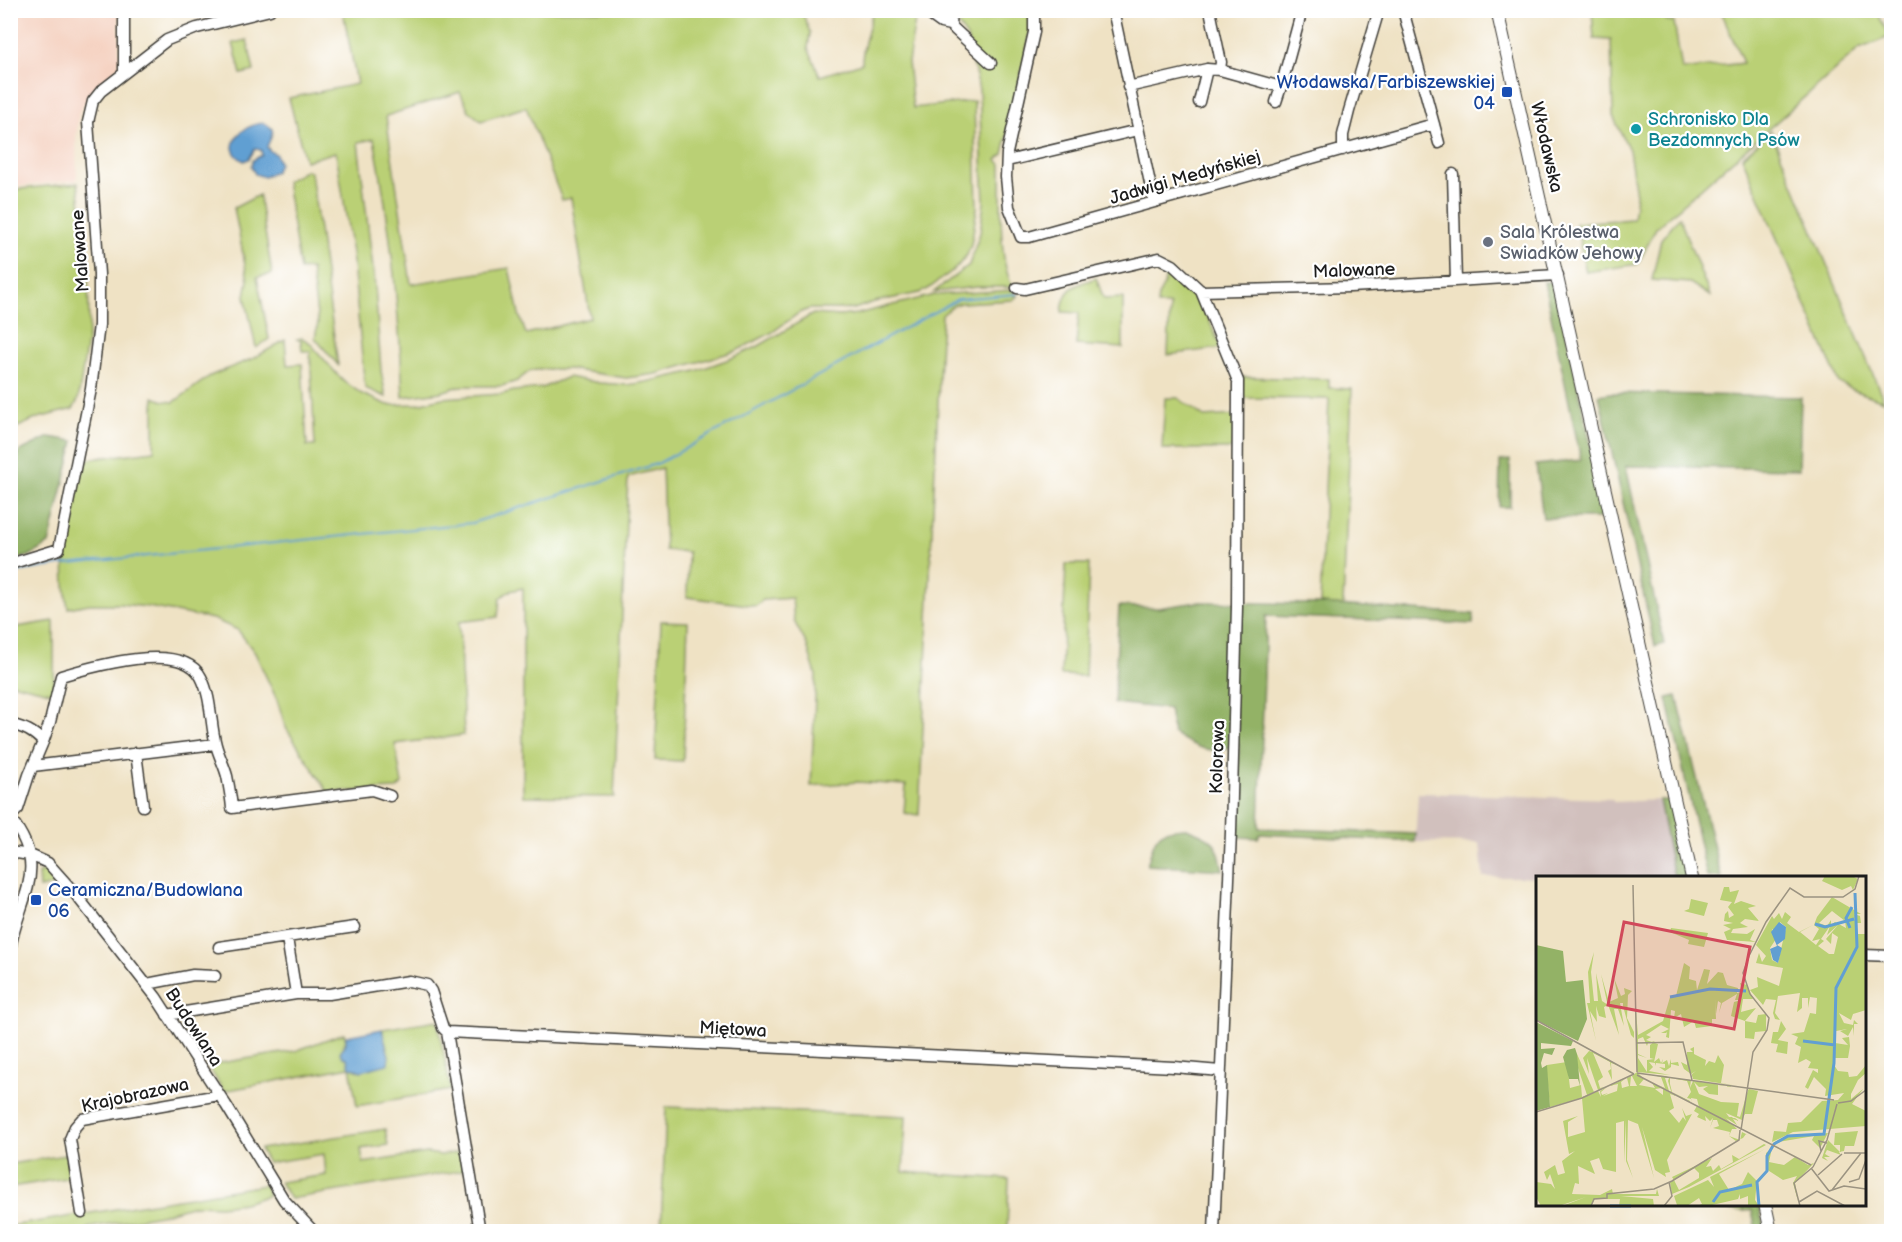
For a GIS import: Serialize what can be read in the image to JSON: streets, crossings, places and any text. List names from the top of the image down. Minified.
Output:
{"streets":{"main road":["Włodawska"],"street":["Jadwigi Medyńskiej","Malowane","Kolorowa","Budowlana","Miętowa","Krajobrazowa"]},"crossings":[["Włodawska","Malowane"],["Malowane","Kolorowa"],["Kolorowa","Miętowa"],["Budowlana","Krajobrazowa"]],"places":{"transit":["Włodawska/Farbiszewskiej 04","Ceramiczna/Budowlana 06"],"other":["Schronisko Dla Bezdomnych Psów","Sala Królestwa Swiadków Jehowy"]}}
